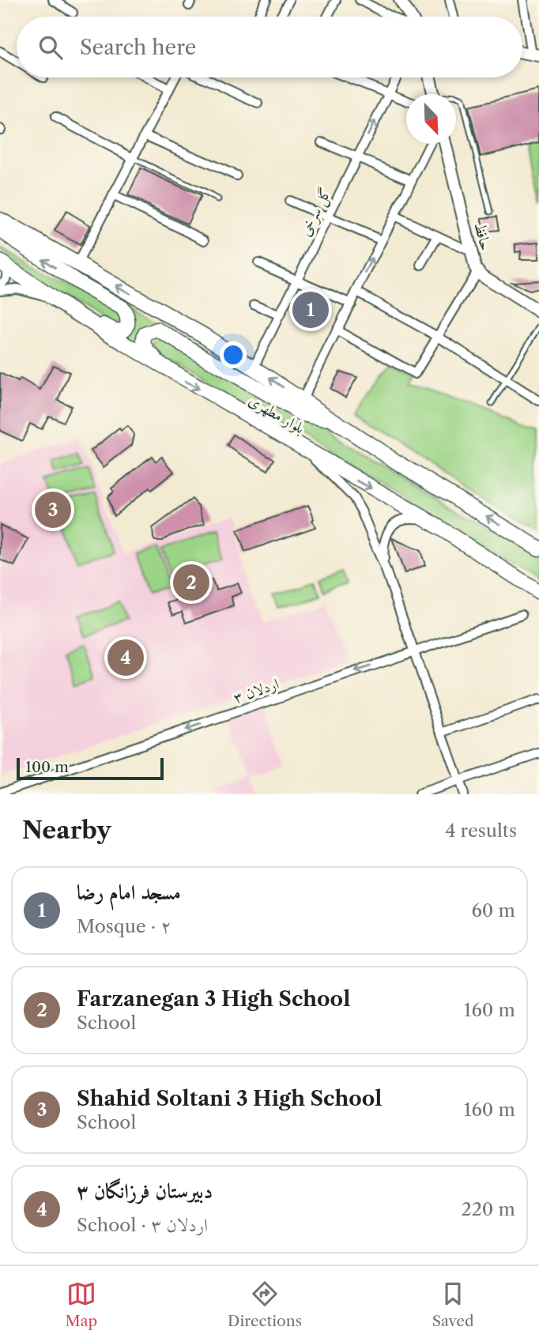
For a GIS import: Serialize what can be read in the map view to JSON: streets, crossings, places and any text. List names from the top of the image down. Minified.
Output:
{"streets":{"main road":["بلوار مطهری"],"street":["گل سرخی","حافظ","اردلان ۳"]},"crossings":[["گل سرخی","بلوار مطهری"]],"one_way":["اردلان ۳"],"scale_bar":"100 m","north":"bottom right","page":{"search":"Search here","pins":["1","3","2","4"],"scale":"100 m","heading":["Nearby","4 results"],"list":[{"mark":"1","name":"مسجد امام رضا","note":"Mosque · ۲","value":"60 m"},{"mark":"2","name":"Farzanegan 3 High School","note":"School","value":"160 m"},{"mark":"3","name":"Shahid Soltani 3 High School","note":"School","value":"160 m"},{"mark":"4","name":"دبیرستان فرزانگان ۳","note":"School · اردلان ۳","value":"220 m"}],"nav":["Map","Directions","Saved"]}}
